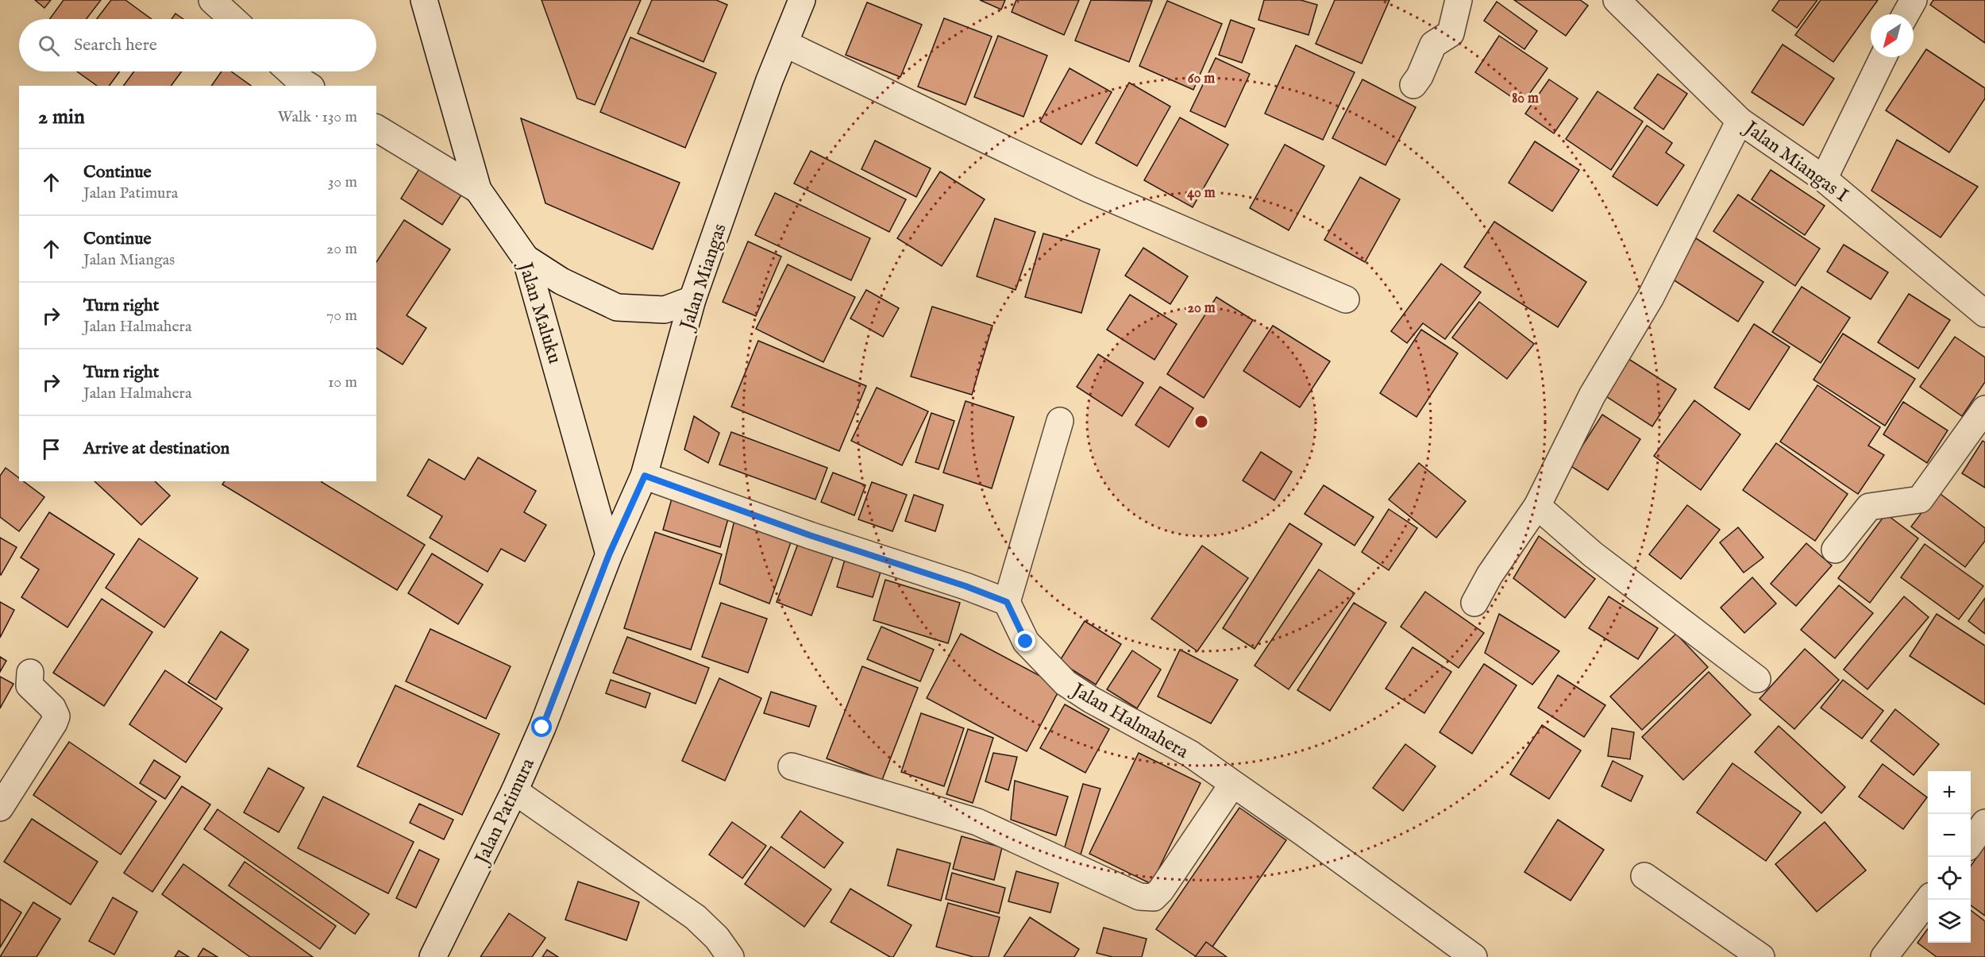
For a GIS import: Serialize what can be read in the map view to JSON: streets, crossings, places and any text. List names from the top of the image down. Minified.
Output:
{"streets":{"street":["Jalan Miangas I","Jalan Miangas","Jalan Maluku","Jalan Halmahera","Jalan Patimura"]},"crossings":[["Jalan Miangas","Jalan Maluku"],["Jalan Miangas","Jalan Patimura"],["Jalan Maluku","Jalan Patimura"]],"north":"bottom left","page":{"search":"Search here","heading":["2 min","Walk · 130 m"],"list":[["Continue","Jalan Patimura","30 m"],["Continue","Jalan Miangas","20 m"],["Turn right","Jalan Halmahera","70 m"],["Turn right","Jalan Halmahera","10 m"],"Arrive at destination"],"map_buttons":["+","−"]},"rings":["60 m","80 m","40 m","20 m"]}
